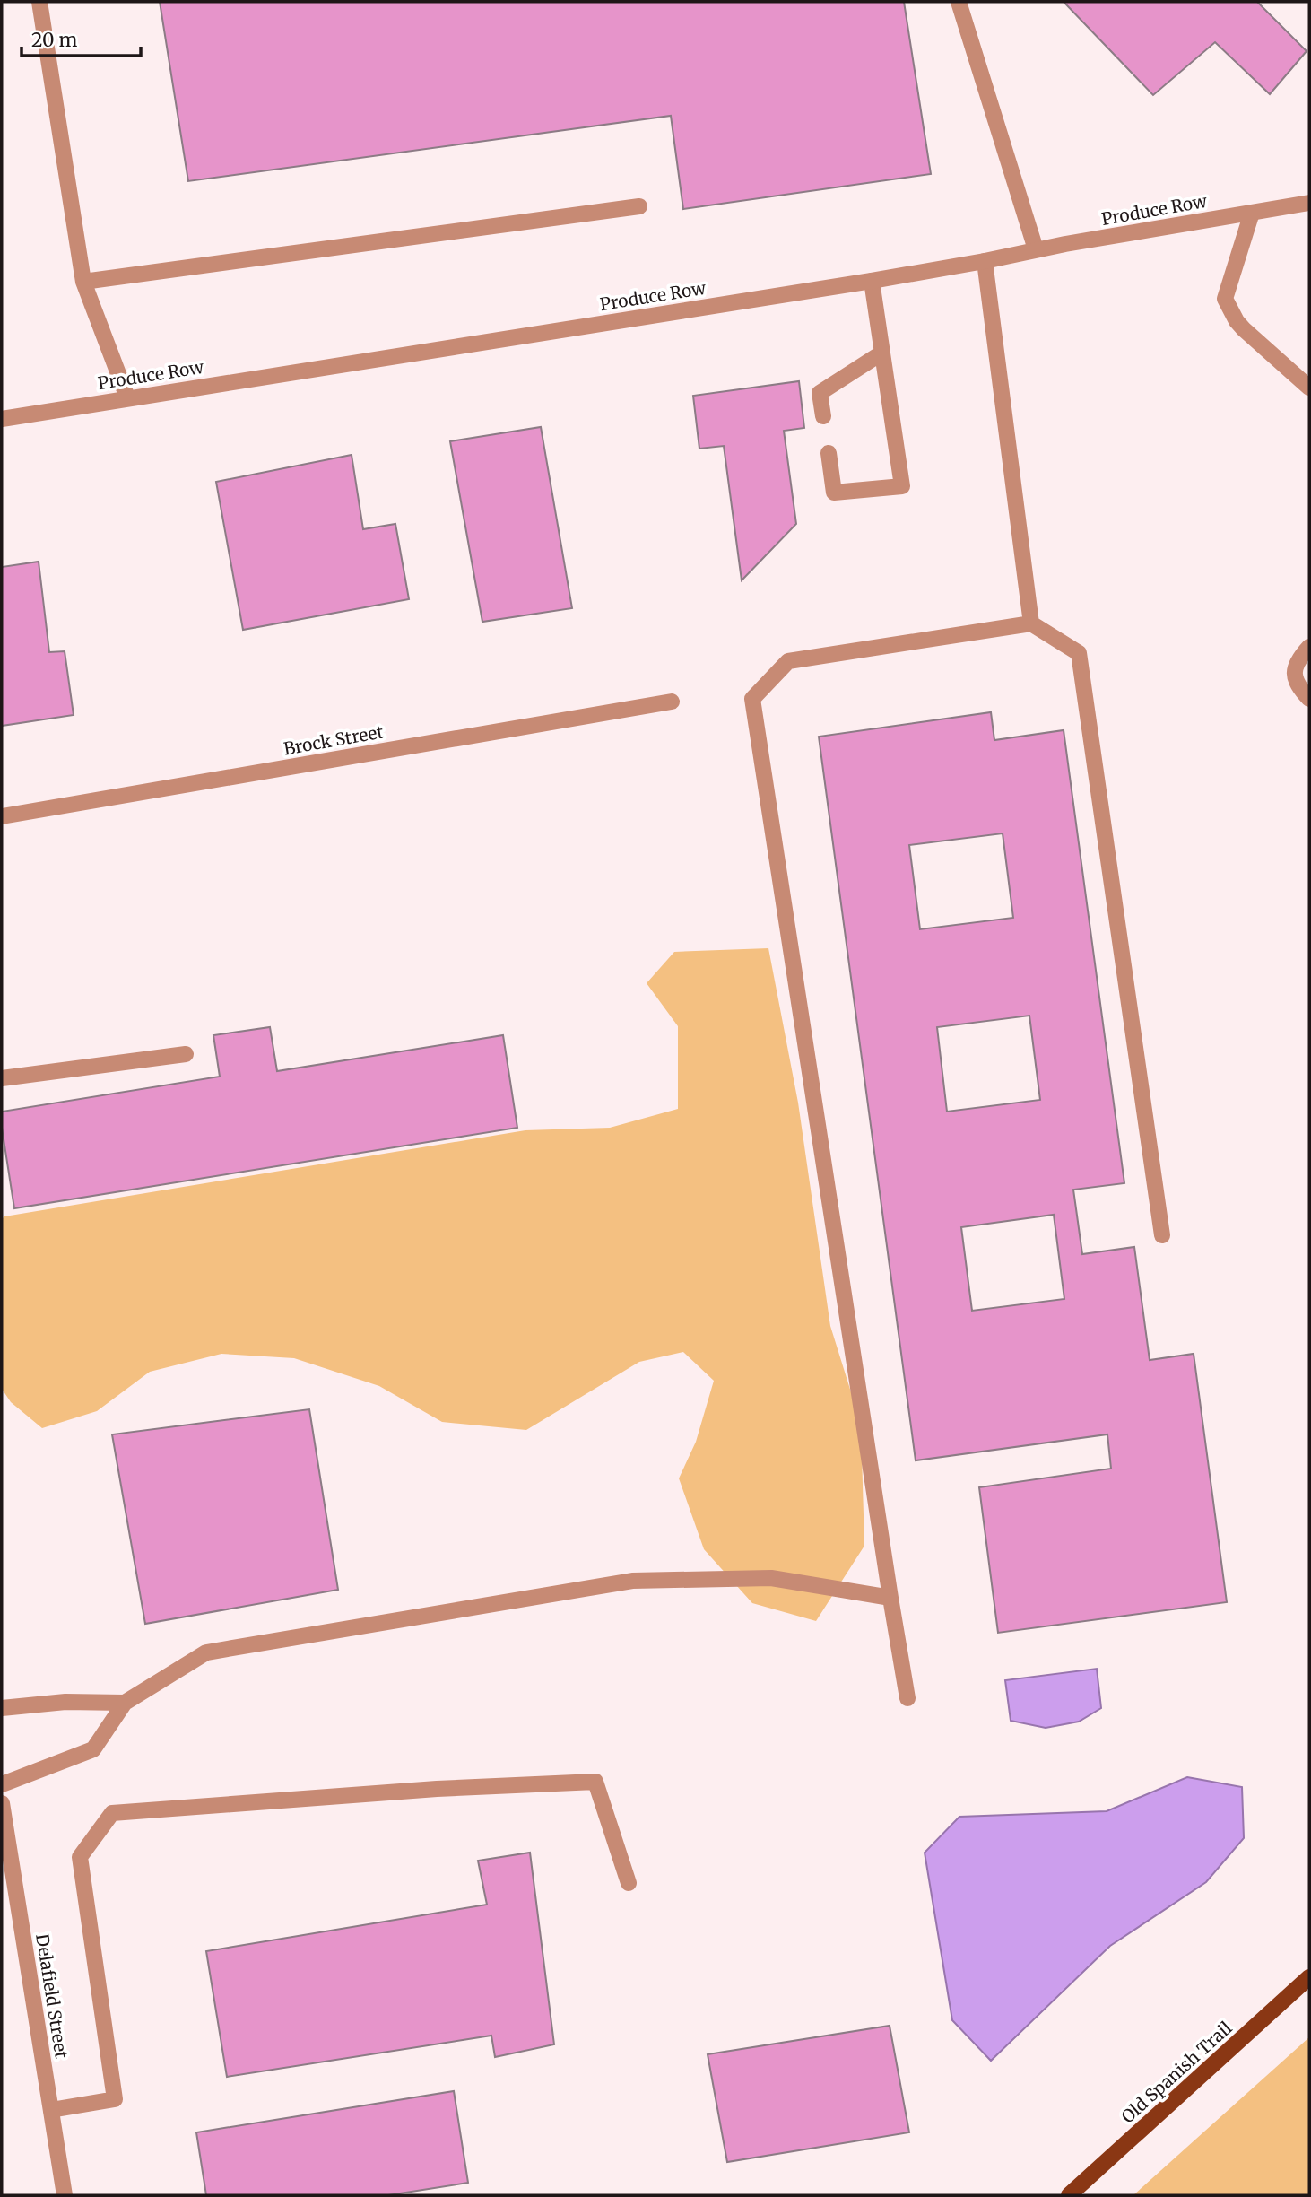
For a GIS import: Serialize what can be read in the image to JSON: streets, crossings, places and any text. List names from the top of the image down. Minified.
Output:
{"streets":{"main road":["Old Spanish Trail"],"street":["Produce Row","Brock Street","Delafield Street"]},"scale_bar":"20 m"}
